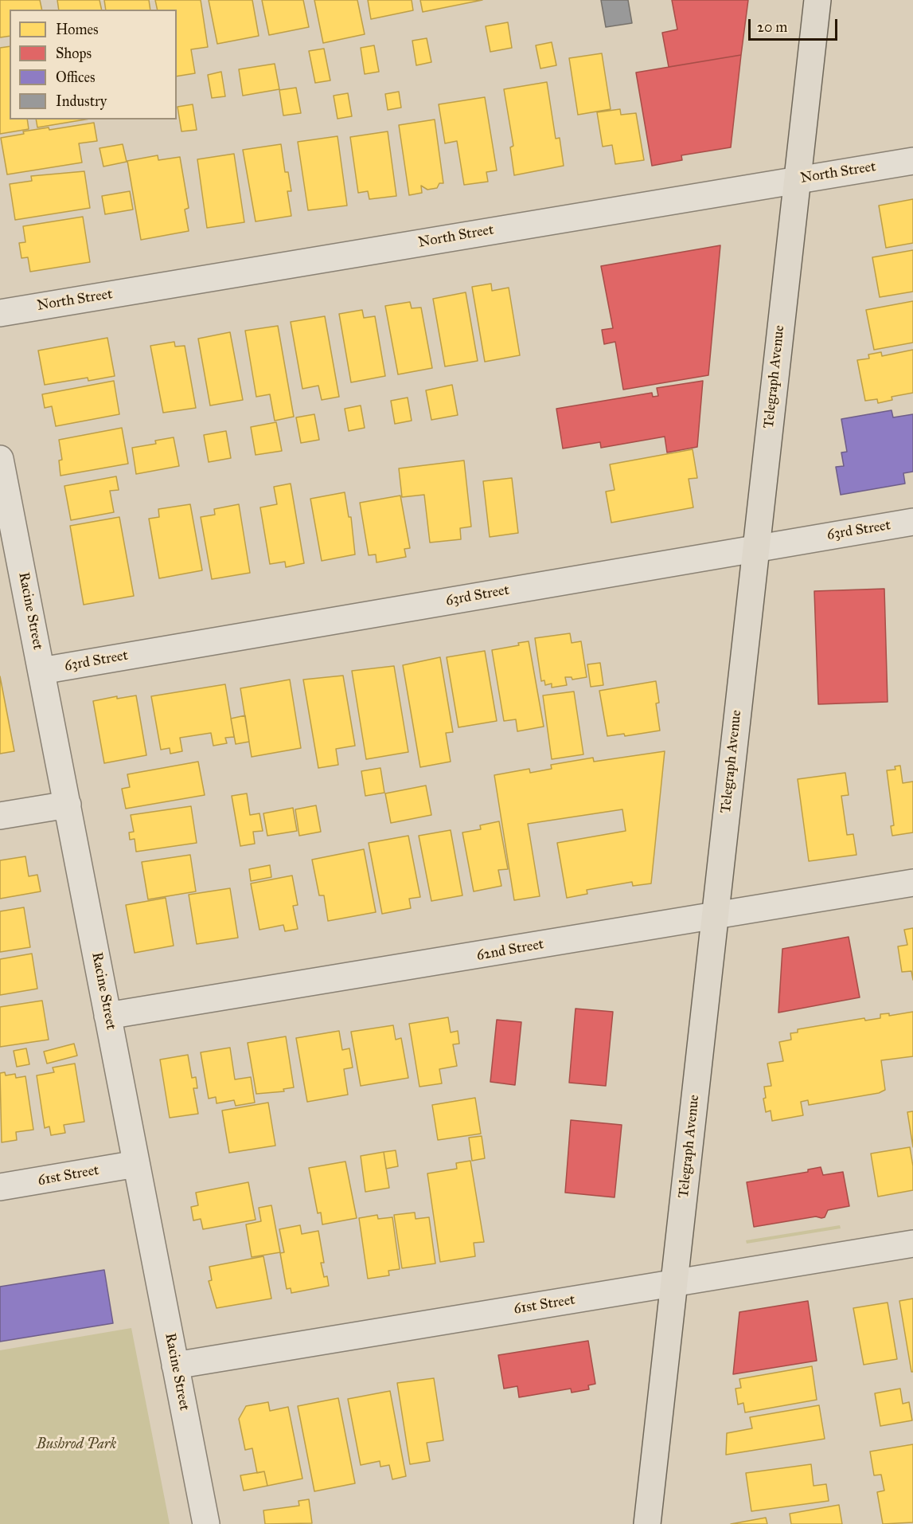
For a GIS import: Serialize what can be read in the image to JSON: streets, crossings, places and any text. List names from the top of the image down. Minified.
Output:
{"streets":{"main road":["Telegraph Avenue"],"street":["North Street","63rd Street","Racine Street","62nd Street","61st Street"]},"crossings":[["North Street","Telegraph Avenue"],["Telegraph Avenue","63rd Street"],["Telegraph Avenue","62nd Street"],["Telegraph Avenue","61st Street"],["63rd Street","Racine Street"],["Racine Street","62nd Street"],["Racine Street","61st Street"]],"parks":["Bushrod Park"],"legend":["Homes","Shops","Offices","Industry"],"scale_bar":"20 m"}
